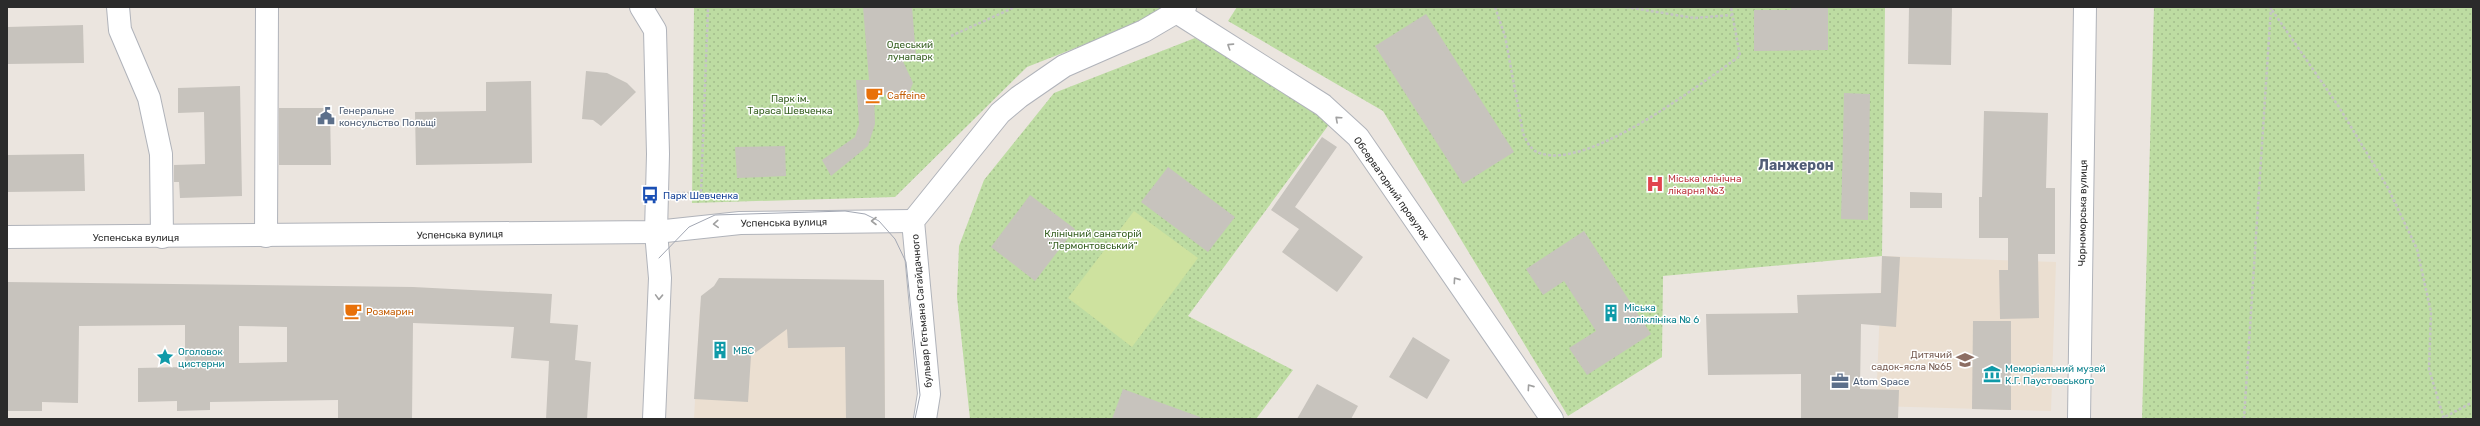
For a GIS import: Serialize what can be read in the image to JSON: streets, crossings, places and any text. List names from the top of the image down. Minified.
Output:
{"streets":{"street":["Обсерваторний провулок","Чорноморська вулиця","Успенська вулиця","бульвар Гетьмана Сагайдачного"]},"crossings":[["Обсерваторний провулок","бульвар Гетьмана Сагайдачного"],["Успенська вулиця","бульвар Гетьмана Сагайдачного"]],"one_way":["Обсерваторний провулок"],"districts":["Ланжерон"],"parks":["Одеський лунапарк","Парк ім. Тараса Шевченка","Клінічний санаторій \"Лермонтовський\""],"places":{"cafe":["Caffeine","Розмарин"],"public building":["Генеральне консульство Польщі"],"hospital":["Міська клінічна лікарня №3"],"bus stop":["Парк Шевченка"],"building":["Міська поліклініка № 6","МВС"],"place":["Оголовок цистерни"],"school or university":["Дитячий садок-ясла №65"],"museum":["Меморіальний музей К.Г. Паустовського"],"office":["Atom Space"]}}
